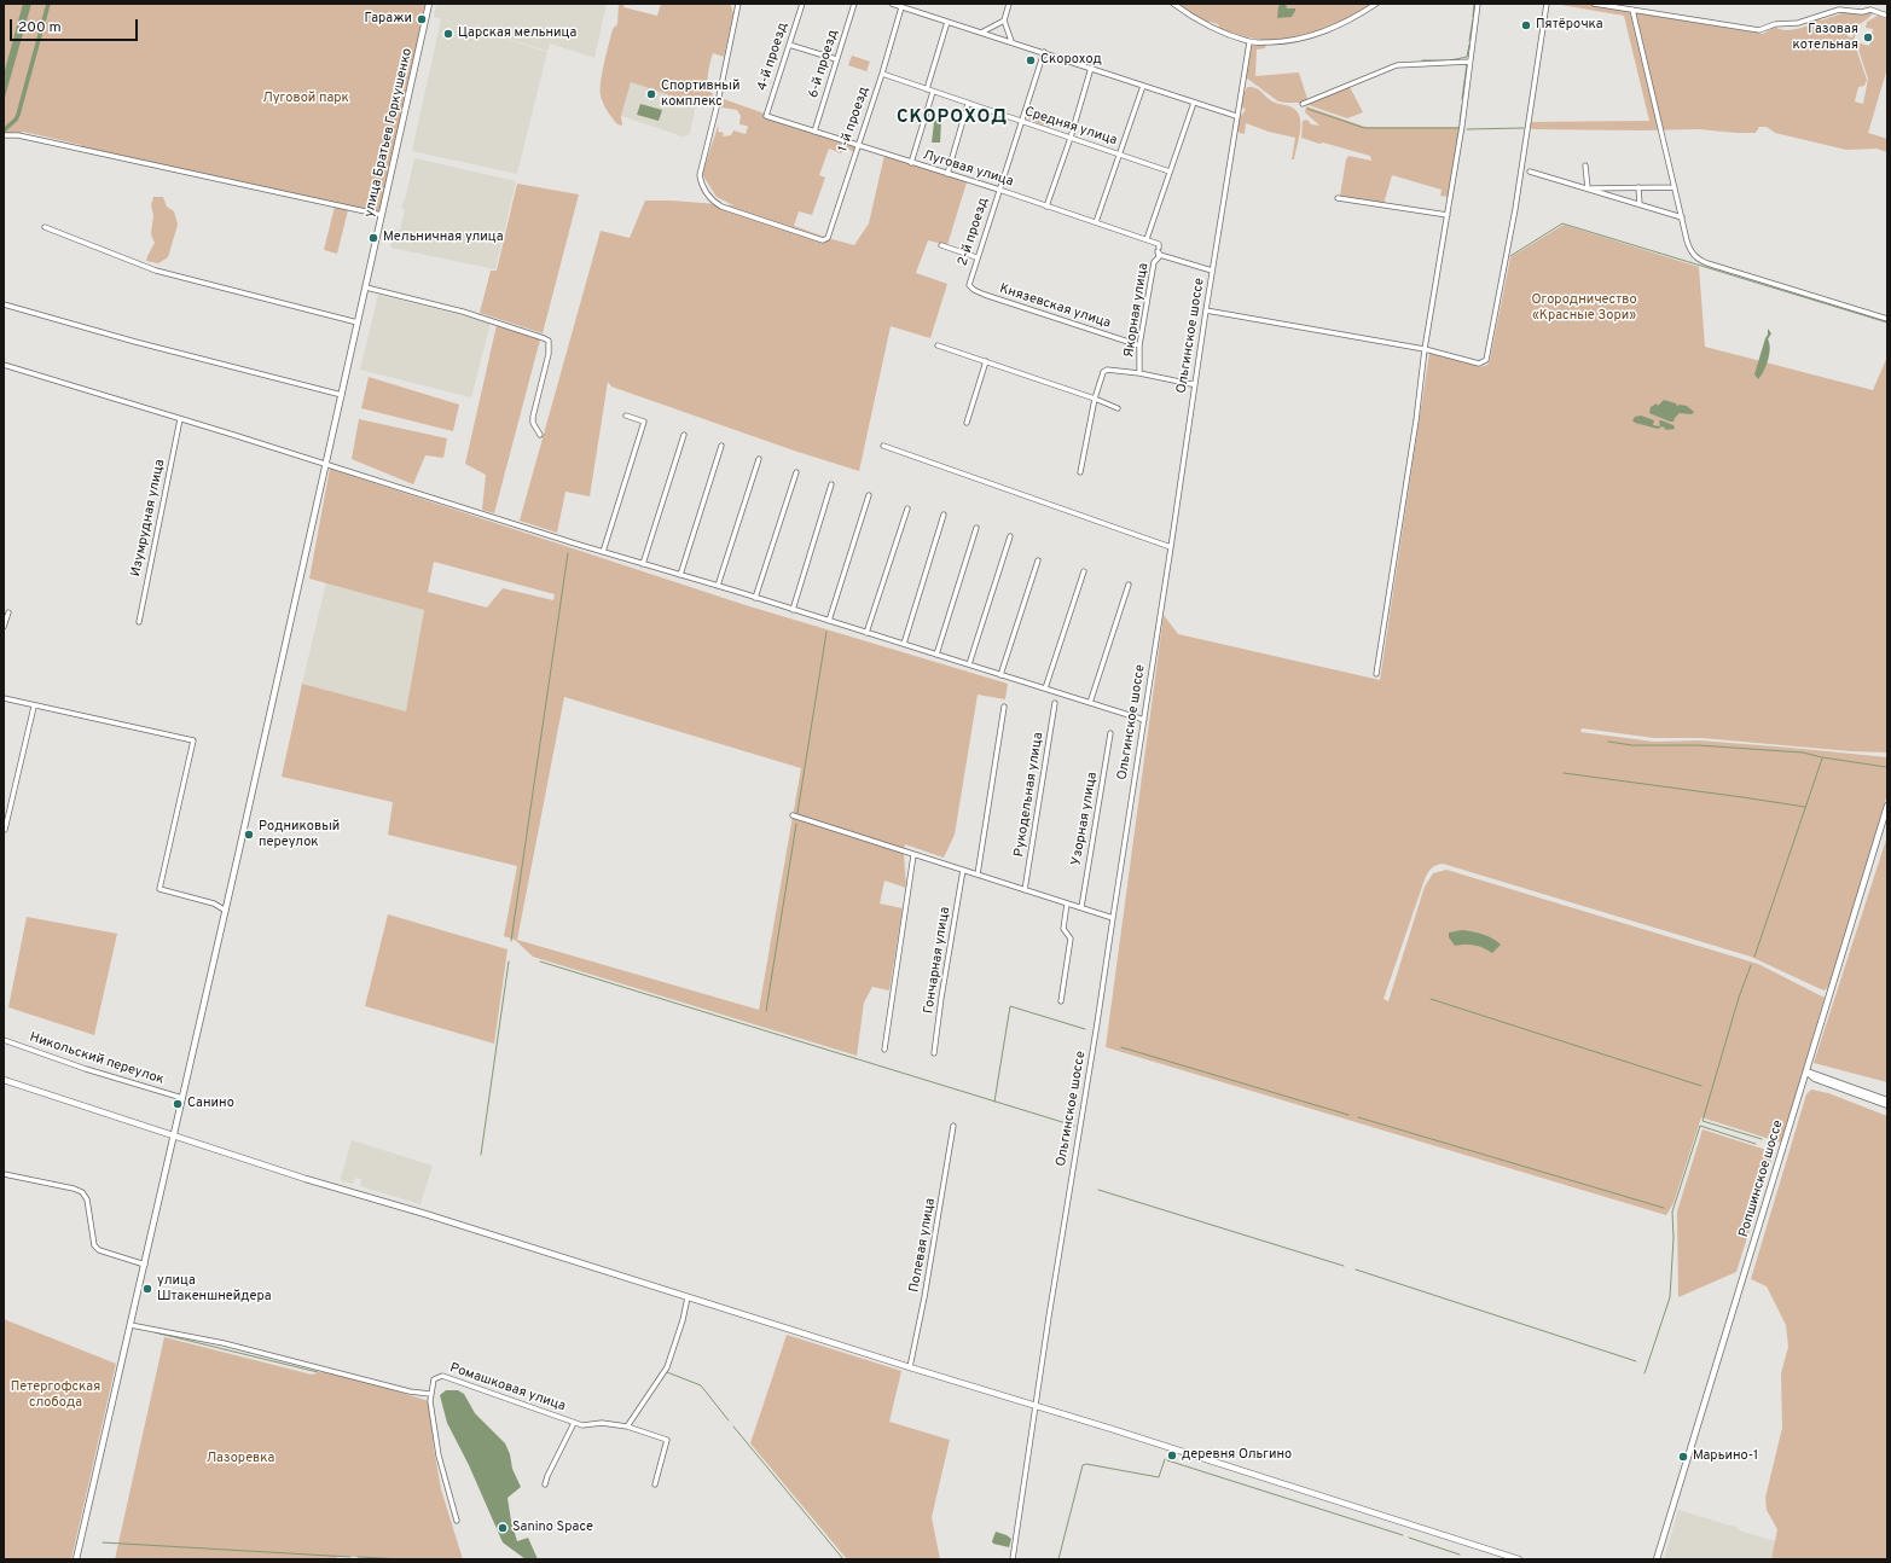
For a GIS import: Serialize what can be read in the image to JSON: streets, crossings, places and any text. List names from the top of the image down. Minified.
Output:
{"streets":{"street":["4-й проезд","6-й проезд","1-й проезд","Средняя улица","улица Братьев Горкушенко","Луговая улица","2-й проезд","Князевская улица","Якорная улица","Ольгинское шоссе","Изумрудная улица","Рукодельная улица","Узорная улица","Гончарная улица","Никольский переулок","Ропшинское шоссе","Полевая улица","Ромашковая улица"]},"crossings":[["4-й проезд","Луговая улица"],["6-й проезд","Луговая улица"],["1-й проезд","Средняя улица"],["1-й проезд","Луговая улица"],["Средняя улица","2-й проезд"],["улица Братьев Горкушенко","Никольский переулок"],["Луговая улица","2-й проезд"],["Луговая улица","Якорная улица"],["Луговая улица","Ольгинское шоссе"],["2-й проезд","Князевская улица"],["Князевская улица","Якорная улица"]],"districts":["СКОРОХОД"],"parks":["Луговой парк","Огородничество «Красные Зори»","Петергофская слобода","Лазоревка"],"places":["Гаражи","Пятёрочка","Царская мельница","Газовая котельная","Скороход","Спортивный комплекс","Мельничная улица","Родниковый переулок","Санино","улица Штакеншнейдера","деревня Ольгино","Марьино-1","Sanino Space"],"scale_bar":"200 m"}
